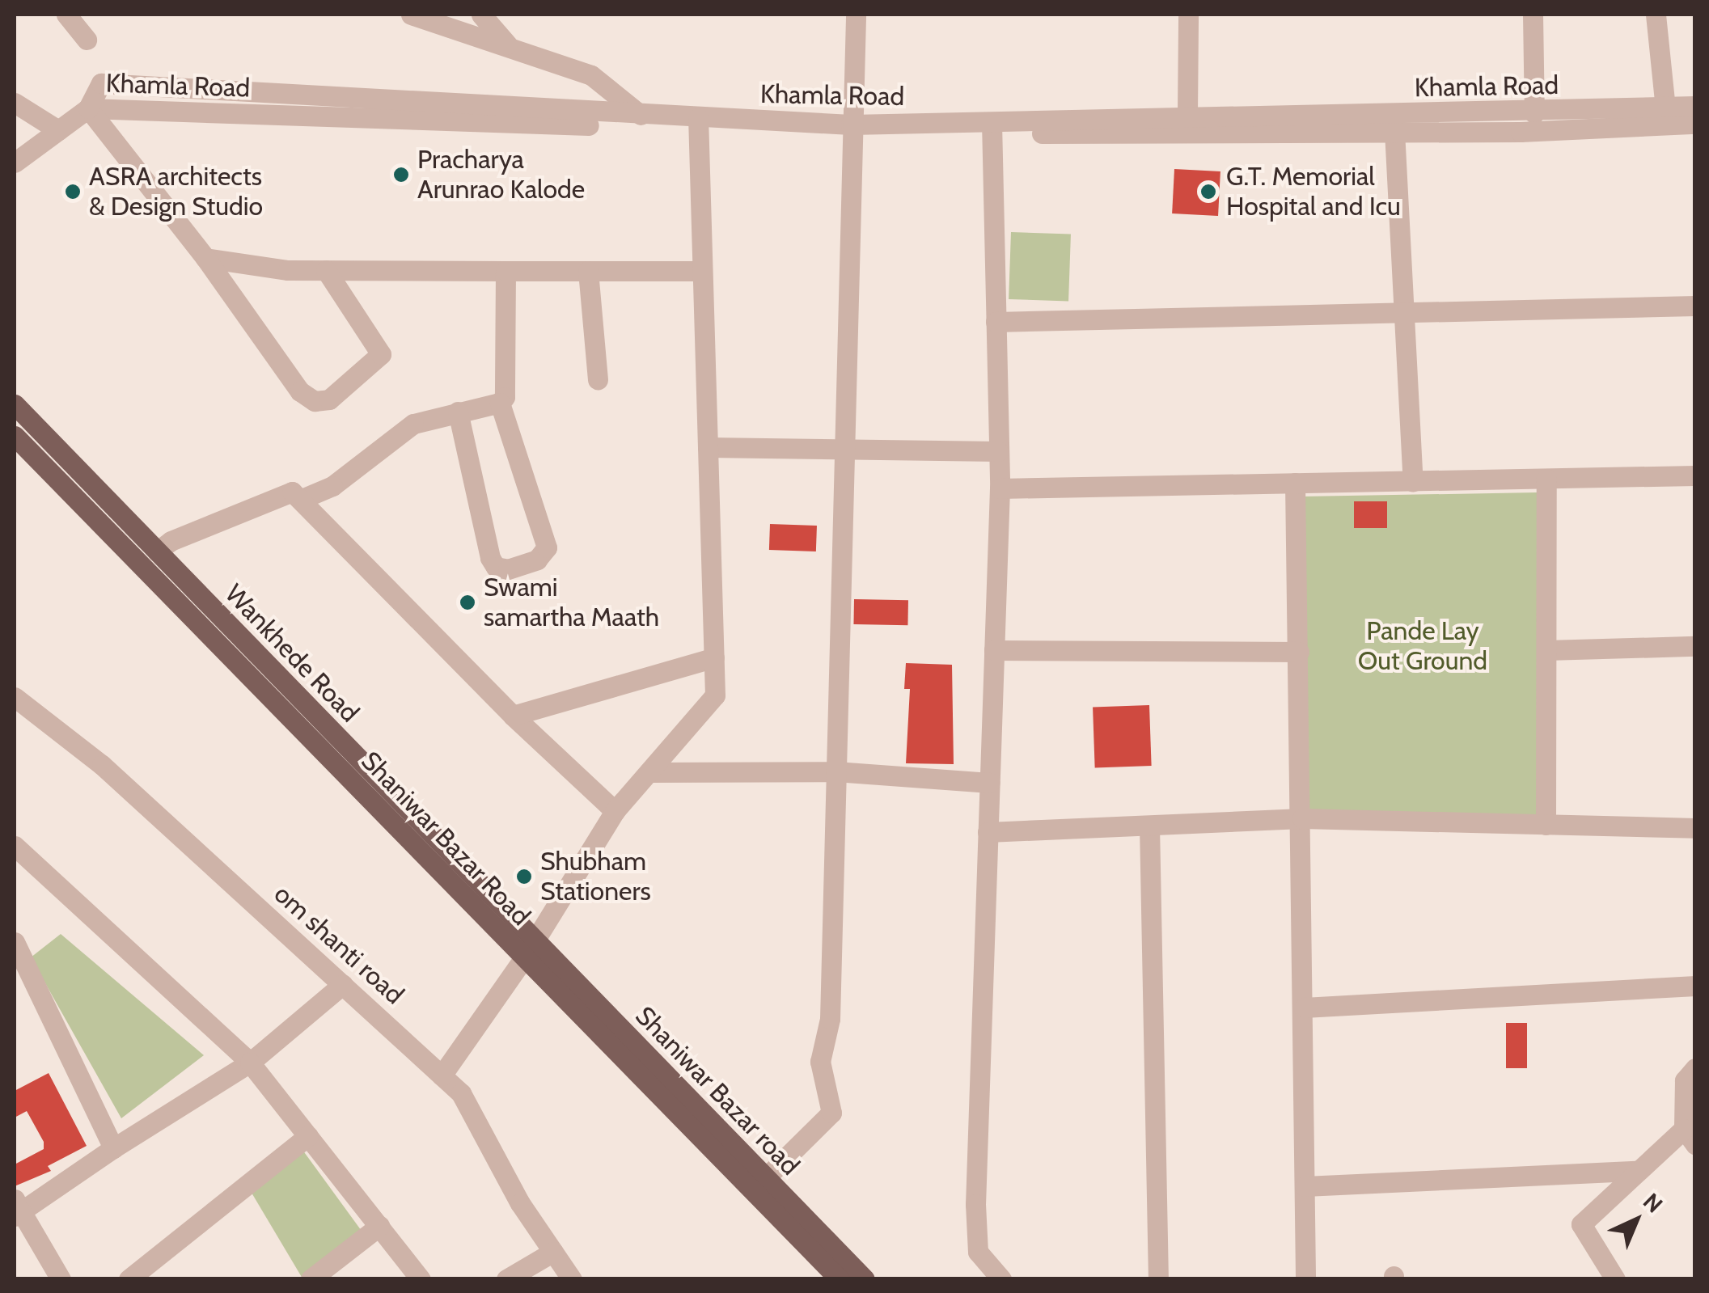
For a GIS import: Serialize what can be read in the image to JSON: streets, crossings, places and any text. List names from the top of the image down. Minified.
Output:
{"streets":{"main road":["Wankhede Road","Shaniwar Bazar Road","Shaniwar Bazar road"],"street":["Khamla Road","om shanti road"]},"crossings":[["Wankhede Road","Shaniwar Bazar Road"],["Wankhede Road","Shaniwar Bazar road"],["Shaniwar Bazar Road","Shaniwar Bazar road"]],"parks":["Pande Lay Out Ground"],"places":["Pracharya Arunrao Kalode","ASRA architects & Design Studio","G.T. Memorial Hospital and Icu","Swami samartha Maath","Shubham Stationers"],"north":"top right"}
